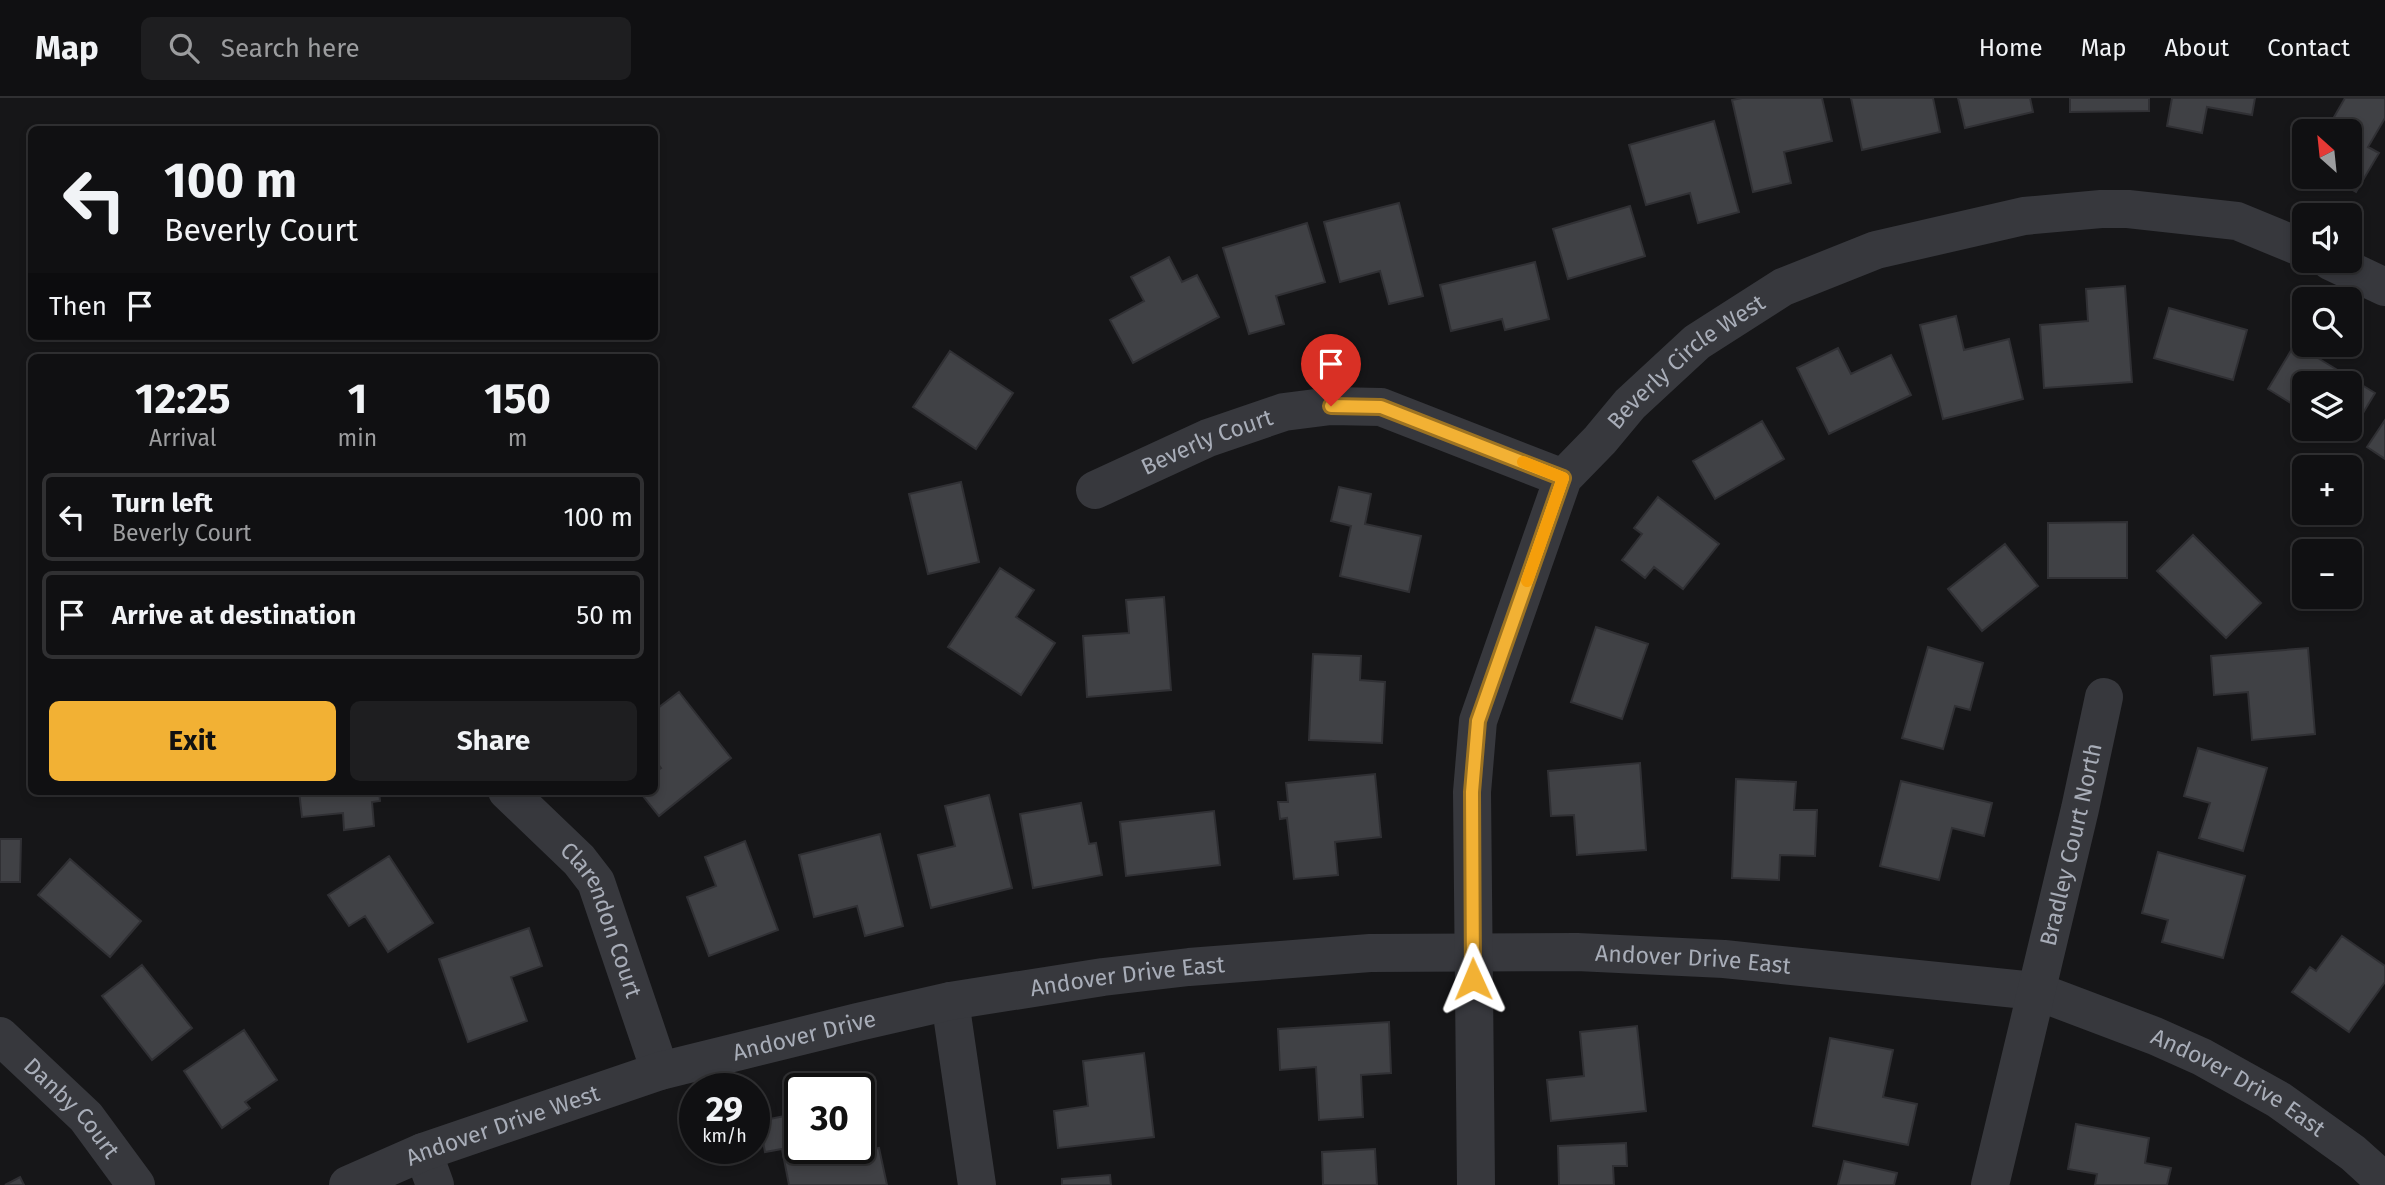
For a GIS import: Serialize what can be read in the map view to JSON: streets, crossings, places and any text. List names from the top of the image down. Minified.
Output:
{"streets":{"street":["Beverly Circle West","Beverly Court","Bradley Court North","Clarendon Court","Andover Drive East","Andover Drive","Danby Court","Andover Drive West"]},"crossings":[["Beverly Circle West","Beverly Court"],["Beverly Circle West","Andover Drive East"],["Bradley Court North","Andover Drive East"],["Clarendon Court","Andover Drive"],["Clarendon Court","Andover Drive West"],["Andover Drive East","Andover Drive"],["Andover Drive","Andover Drive West"]],"north":"top left","page":{"header":"Map","search":"Search here","nav":["Home","Map","About","Contact"],"map_buttons":["+","−"],"turn":["100 m","Beverly Court"],"then":"Then","eta":["12:25","Arrival","1","min","150","m"],"list":[{"name":"Turn left","note":"Beverly Court","value":"100 m"},{"name":"Arrive at destination","value":"50 m"}],"buttons":["Exit","Share"],"speed":"29 km/h","limit":"30"}}
